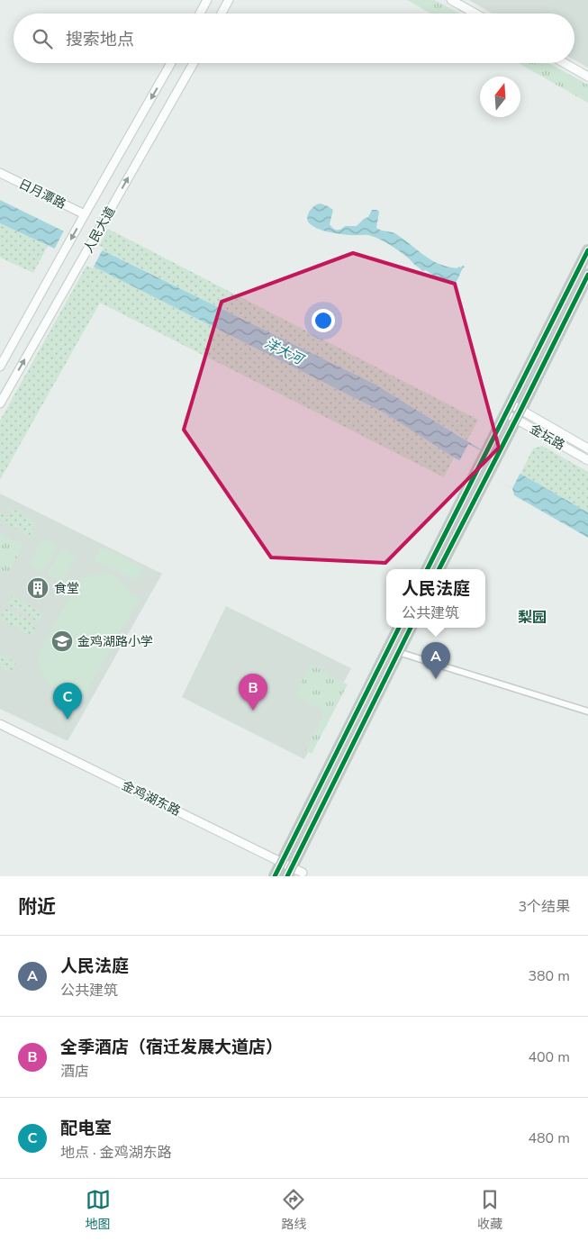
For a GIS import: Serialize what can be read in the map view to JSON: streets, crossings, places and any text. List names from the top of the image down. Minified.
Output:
{"streets":{"main road":["日月潭路","人民大道","金坛路","金鸡湖东路"]},"crossings":[["日月潭路","人民大道"]],"districts":["梨园"],"water":["洋大河"],"places":{"building":["食堂"],"school or university":["金鸡湖路小学"]},"north":"top","page":{"search":"搜索地点","popup":["人民法庭","公共建筑"],"pins":["A","B","C"],"heading":["附近","3个结果"],"list":[{"mark":"A","name":"人民法庭","note":"公共建筑","value":"380 m"},{"mark":"B","name":"全季酒店（宿迁发展大道店）","note":"酒店","value":"400 m"},{"mark":"C","name":"配电室","note":"地点 · 金鸡湖东路","value":"480 m"}],"nav":["地图","路线","收藏"]}}
